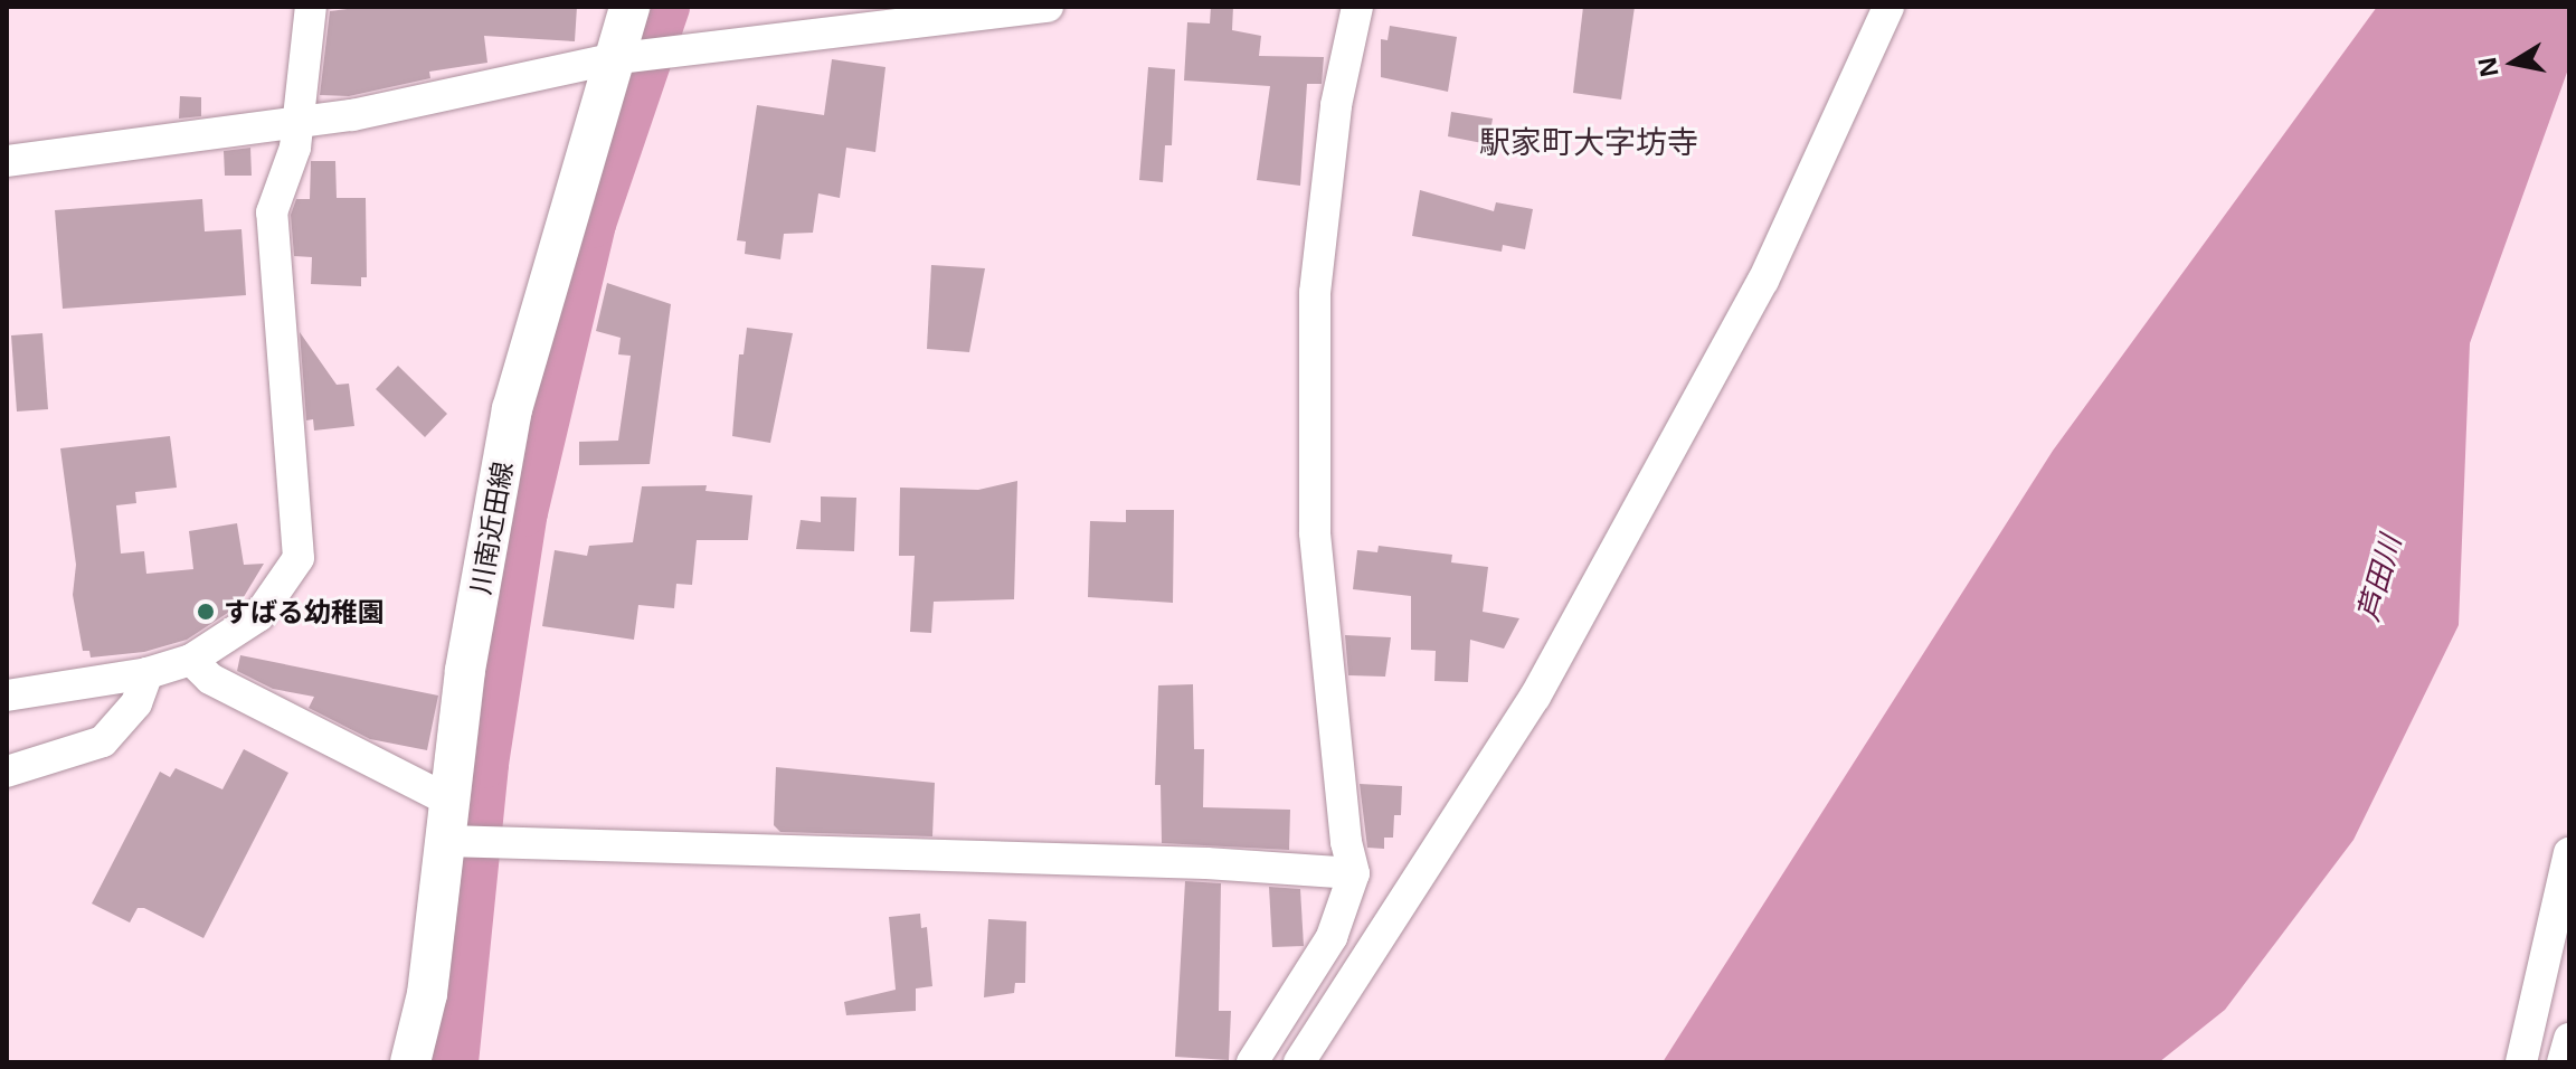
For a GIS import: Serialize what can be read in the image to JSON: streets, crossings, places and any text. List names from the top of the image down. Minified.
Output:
{"streets":{"main road":["川南近田線"]},"districts":["駅家町大字坊寺"],"water":["芦田川"],"places":["すばる幼稚園"],"north":"left"}
